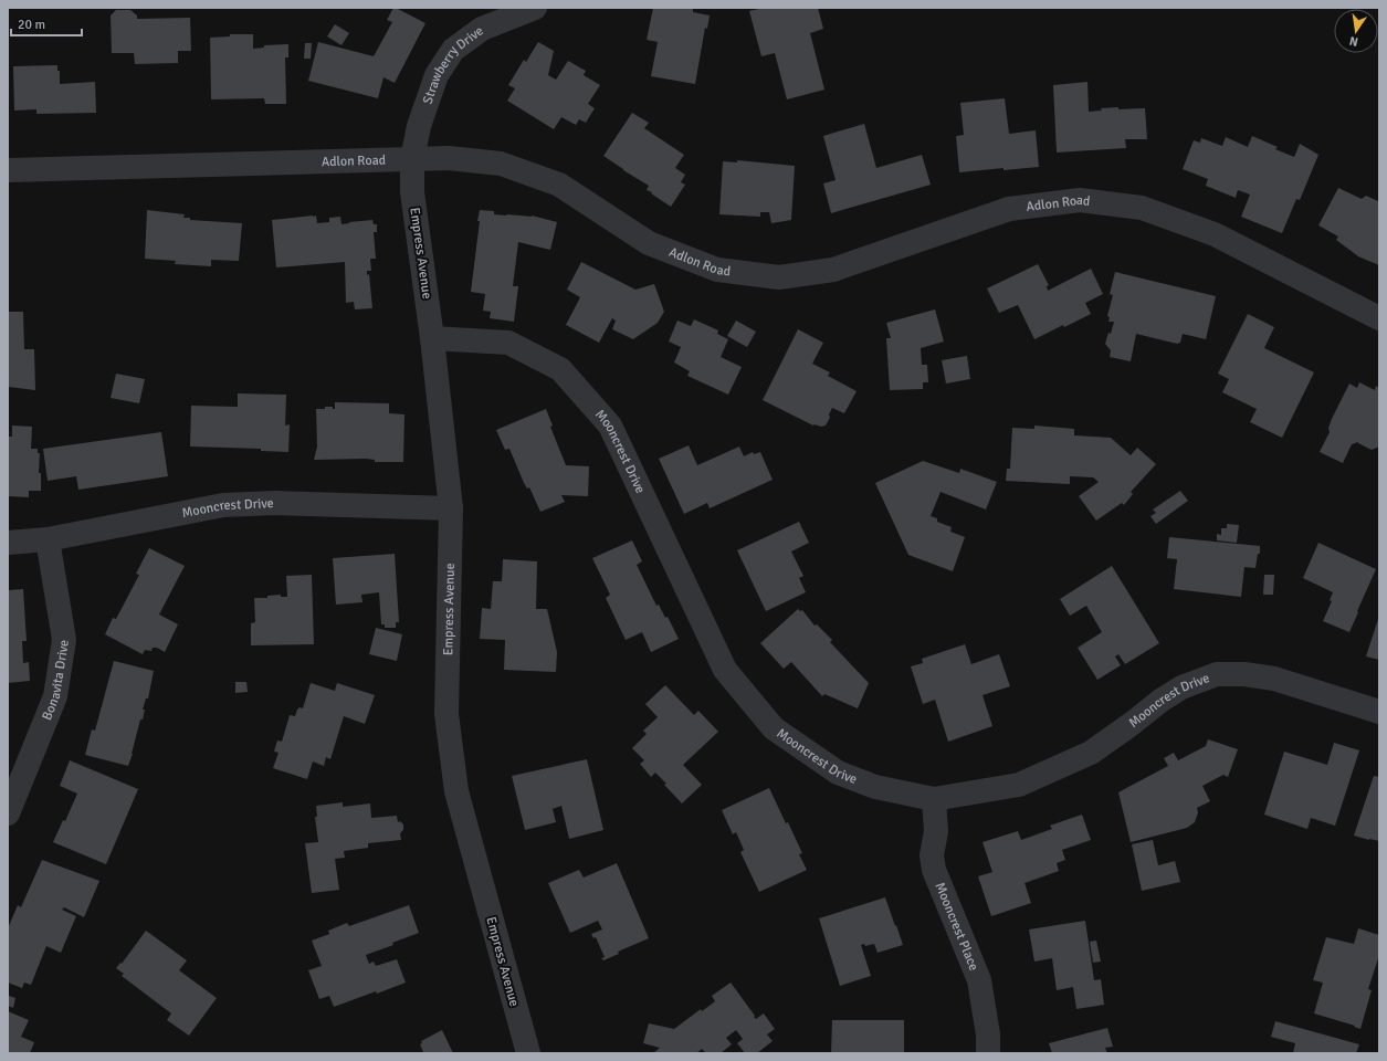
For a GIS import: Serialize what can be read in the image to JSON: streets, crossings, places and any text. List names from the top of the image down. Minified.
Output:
{"streets":{"street":["Strawberry Drive","Adlon Road","Empress Avenue","Mooncrest Drive","Bonavita Drive","Mooncrest Place"]},"crossings":[["Strawberry Drive","Adlon Road"],["Strawberry Drive","Empress Avenue"],["Adlon Road","Empress Avenue"],["Empress Avenue","Mooncrest Drive"],["Mooncrest Drive","Bonavita Drive"],["Mooncrest Drive","Mooncrest Place"]],"scale_bar":"20 m","north":"bottom"}
